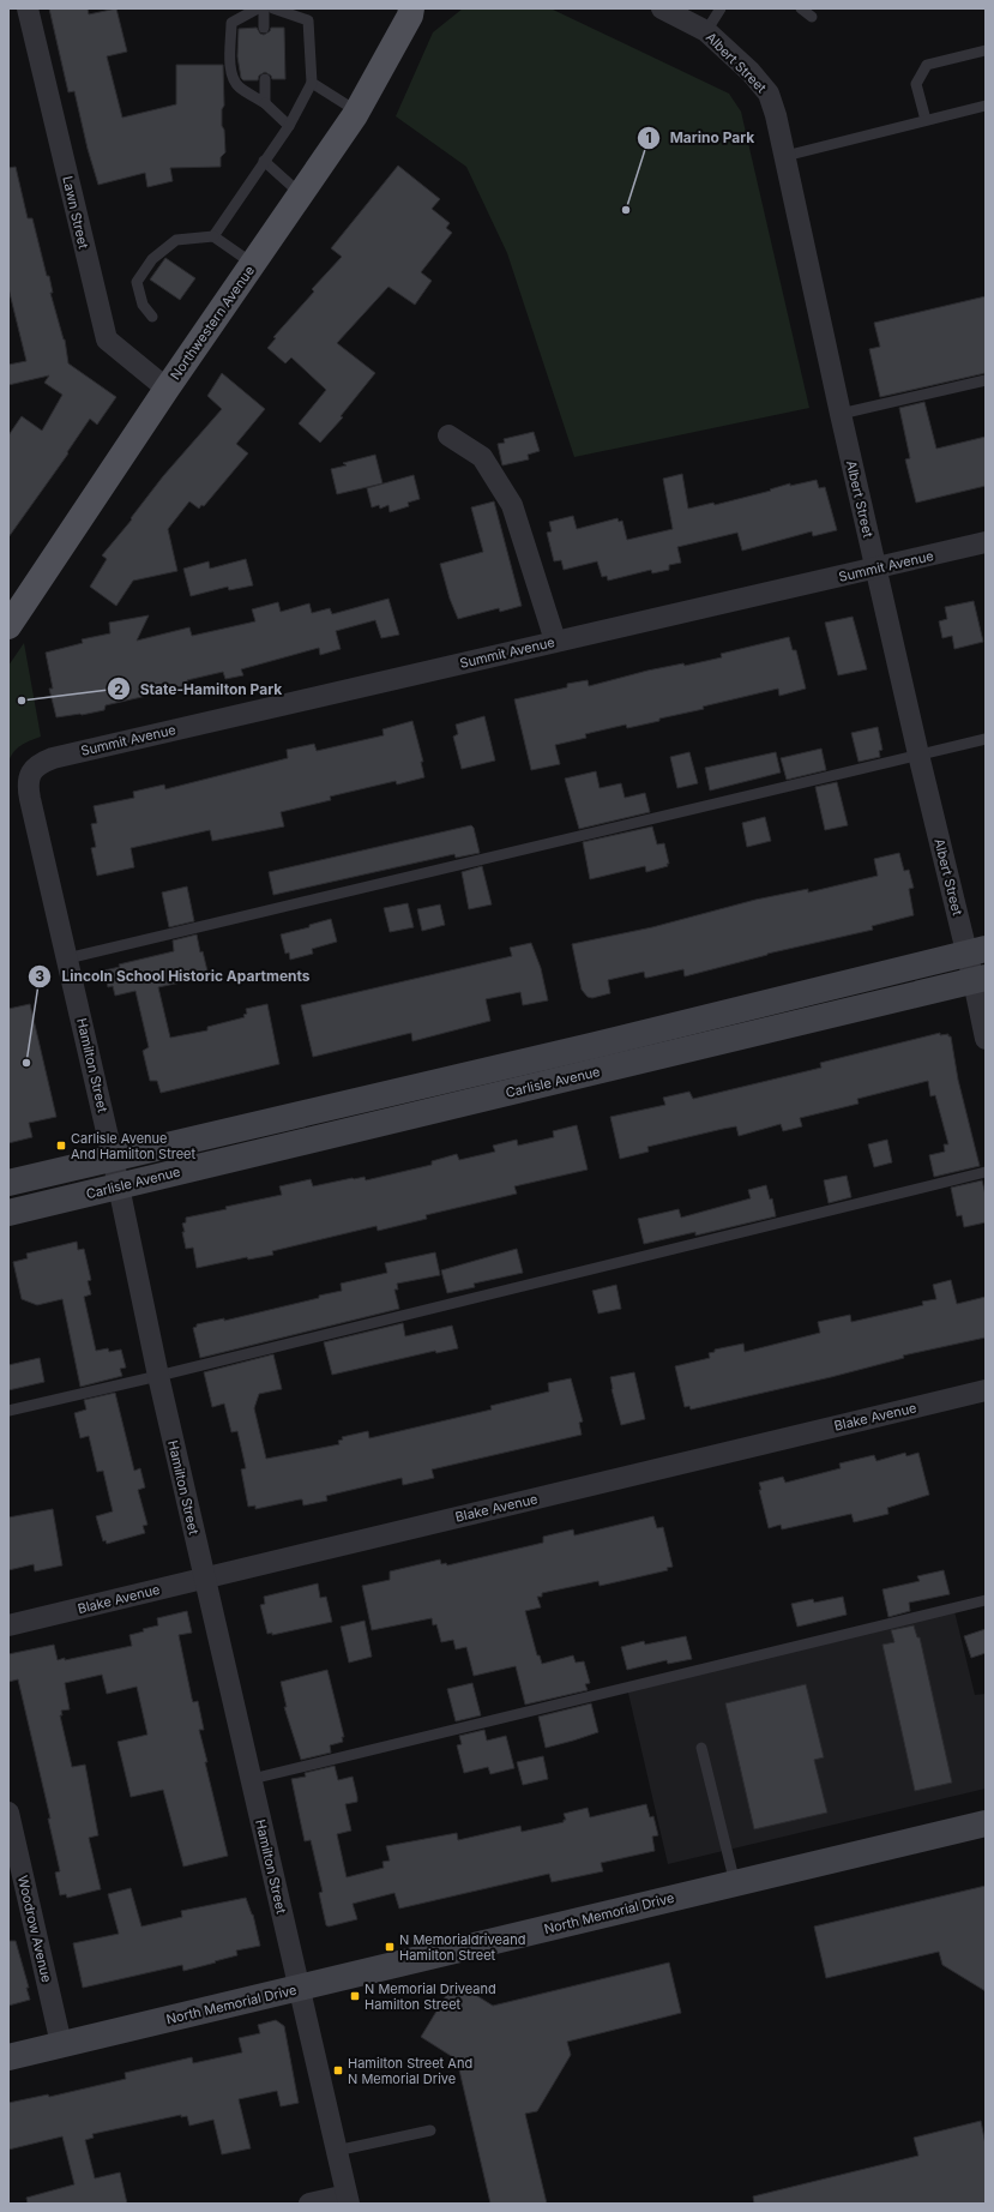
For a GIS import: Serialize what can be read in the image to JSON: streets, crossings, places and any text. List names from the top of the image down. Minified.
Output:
{"streets":{"main road":["Northwestern Avenue"],"street":["Albert Street","Lawn Street","Summit Avenue","Hamilton Street","Carlisle Avenue","Blake Avenue","North Memorial Drive","Woodrow Avenue"]},"crossings":[["Albert Street","Summit Avenue"],["Albert Street","Carlisle Avenue"],["Lawn Street","Northwestern Avenue"],["Summit Avenue","Hamilton Street"],["Hamilton Street","Carlisle Avenue"],["Hamilton Street","Blake Avenue"],["Hamilton Street","North Memorial Drive"],["North Memorial Drive","Woodrow Avenue"]],"places":{"other":["Marino Park","State-Hamilton Park","Lincoln School Historic Apartments"],"transit":["Carlisle Avenue And Hamilton Street","N Memorialdriveand Hamilton Street","N Memorial Driveand Hamilton Street","Hamilton Street And N Memorial Drive"]}}
